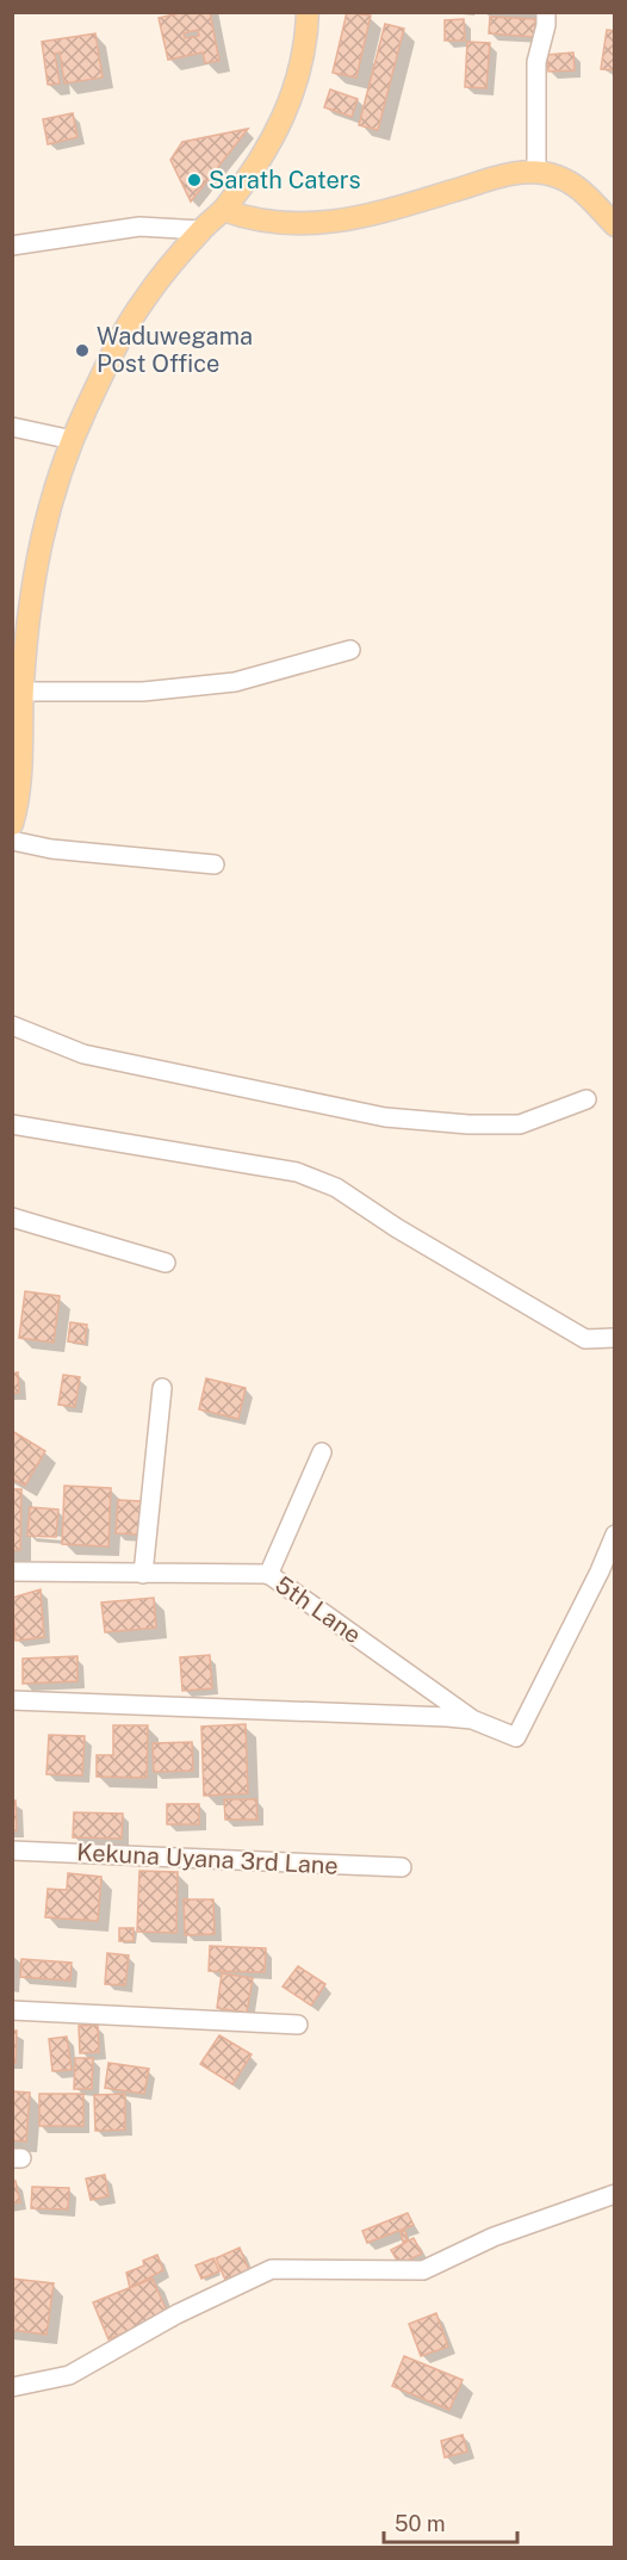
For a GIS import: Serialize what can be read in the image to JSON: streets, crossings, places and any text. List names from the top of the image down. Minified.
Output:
{"streets":{"street":["5th Lane","Kekuna Uyana 3rd Lane"]},"places":["Sarath Caters","Waduwegama Post Office"],"scale_bar":"50 m"}
